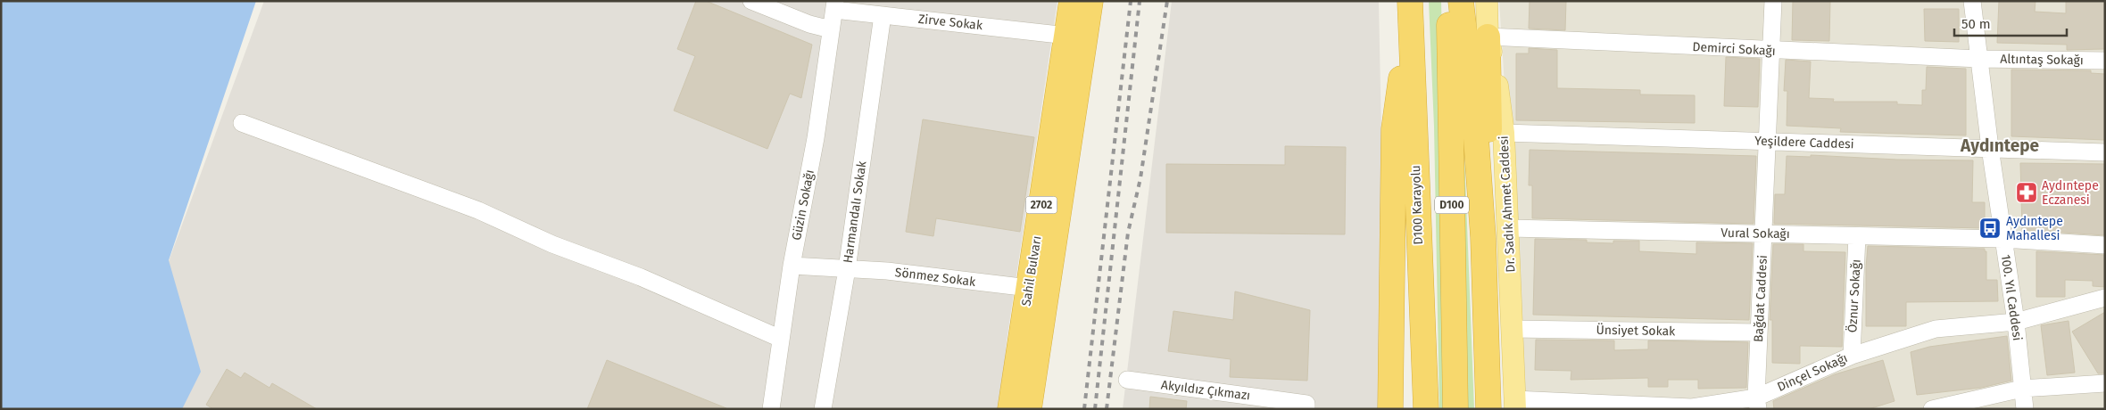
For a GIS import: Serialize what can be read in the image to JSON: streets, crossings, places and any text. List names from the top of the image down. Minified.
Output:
{"streets":{"highway":["2702","D100 Karayolu","D100","Sahil Bulvarı"],"main road":["Dr. Sadık Ahmet Caddesi"],"street":["Zirve Sokak","Demirci Sokağı","Altıntaş Sokağı","Yeşildere Caddesi","Güzin Sokağı","Harmandalı Sokak","Vural Sokağı","Sönmez Sokak","Öznur Sokağı","100. Yıl Caddesi","Bağdat Caddesi","Ünsiyet Sokak","Dinçel Sokağı","Akyıldız Çıkmazı"]},"crossings":[["Zirve Sokak","Güzin Sokağı"],["Zirve Sokak","Harmandalı Sokak"],["Zirve Sokak","Sahil Bulvarı"],["Demirci Sokağı","Altıntaş Sokağı"],["Demirci Sokağı","Dr. Sadık Ahmet Caddesi"],["Demirci Sokağı","100. Yıl Caddesi"],["Demirci Sokağı","Bağdat Caddesi"],["Altıntaş Sokağı","100. Yıl Caddesi"],["Yeşildere Caddesi","Dr. Sadık Ahmet Caddesi"],["Yeşildere Caddesi","100. Yıl Caddesi"],["Yeşildere Caddesi","Bağdat Caddesi"],["Dr. Sadık Ahmet Caddesi","Vural Sokağı"],["Dr. Sadık Ahmet Caddesi","Ünsiyet Sokak"],["Dr. Sadık Ahmet Caddesi","Dinçel Sokağı"],["Güzin Sokağı","Sönmez Sokak"],["Harmandalı Sokak","Sönmez Sokak"],["Vural Sokağı","Öznur Sokağı"],["Vural Sokağı","100. Yıl Caddesi"],["Vural Sokağı","Bağdat Caddesi"],["Sahil Bulvarı","Sönmez Sokak"],["Öznur Sokağı","Dinçel Sokağı"],["100. Yıl Caddesi","Dinçel Sokağı"],["Bağdat Caddesi","Ünsiyet Sokak"],["Bağdat Caddesi","Dinçel Sokağı"]],"districts":["Aydıntepe"],"places":{"pharmacy":["Aydıntepe Eczanesi"],"bus stop":["Aydıntepe Mahallesi"]},"scale_bar":"50 m"}
